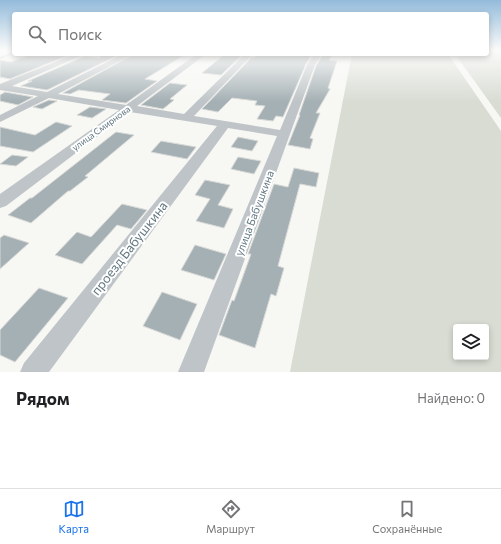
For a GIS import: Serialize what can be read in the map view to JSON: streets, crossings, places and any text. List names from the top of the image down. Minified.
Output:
{"streets":{"street":["улица Смирнова","улица Бабушкина","проезд Бабушкина"]},"page":{"search":"Поиск","heading":["Рядом","Найдено: 0"],"nav":["Карта","Маршрут","Сохранённые"]}}
